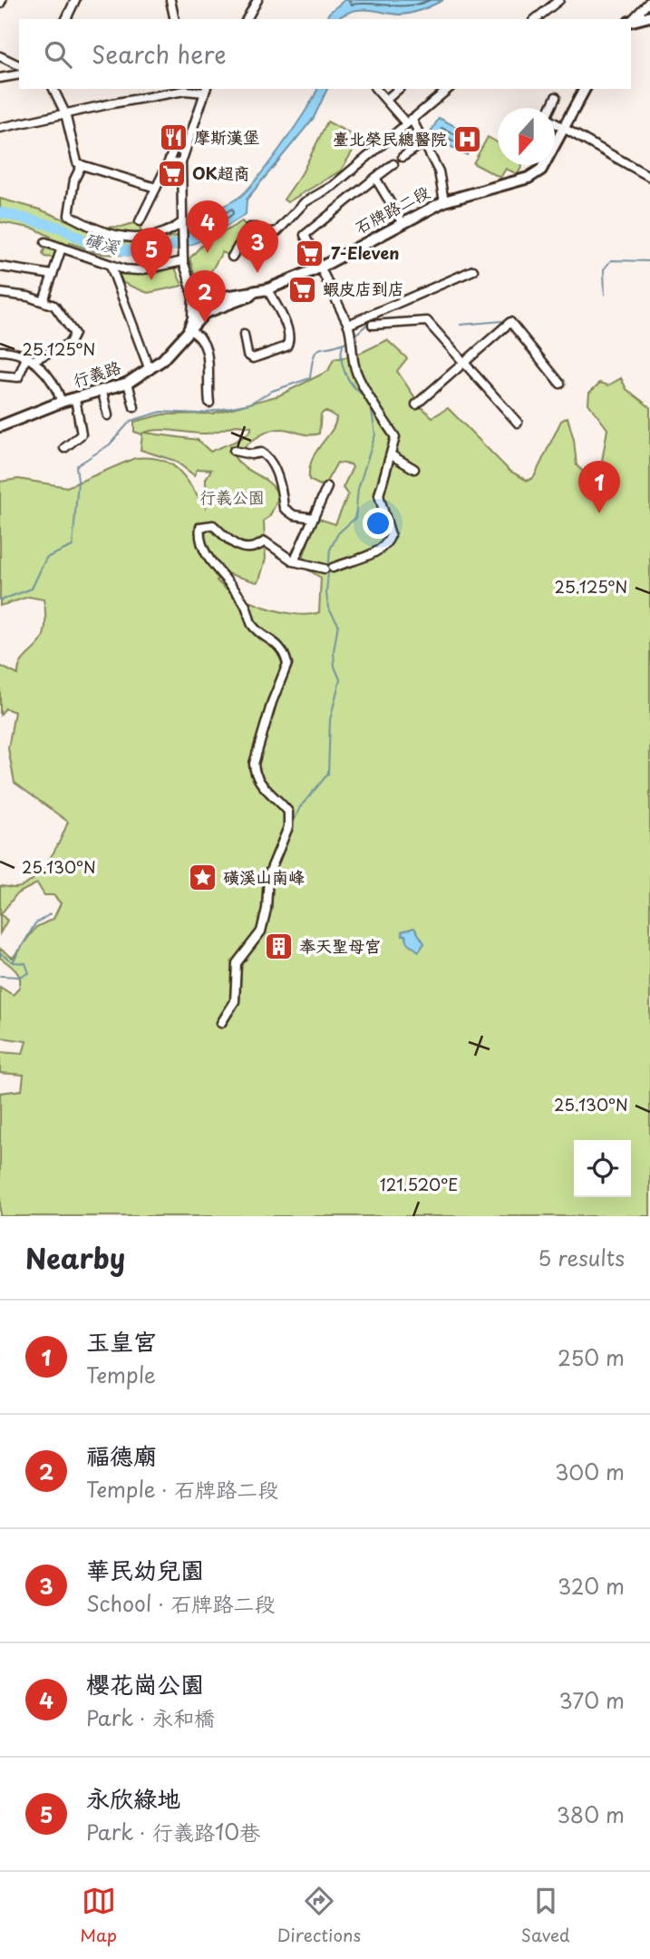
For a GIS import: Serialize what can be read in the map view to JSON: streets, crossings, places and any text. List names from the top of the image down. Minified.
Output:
{"streets":{"street":["石牌路二段","行義路"]},"water":["磺溪"],"parks":["行義公園"],"places":{"restaurant":["摩斯漢堡"],"hospital":["臺北榮民總醫院"],"supermarket":["OK超商","7-Eleven","蝦皮店到店"],"place":["磺溪山南峰"],"building":["奉天聖母宮"]},"north":"bottom","page":{"search":"Search here","pins":["4","3","5","2","1"],"heading":["Nearby","5 results"],"list":[{"mark":"1","name":"玉皇宮","note":"Temple","value":"250 m"},{"mark":"2","name":"福德廟","note":"Temple · 石牌路二段","value":"300 m"},{"mark":"3","name":"華民幼兒園","note":"School · 石牌路二段","value":"320 m"},{"mark":"4","name":"櫻花崗公園","note":"Park · 永和橋","value":"370 m"},{"mark":"5","name":"永欣綠地","note":"Park · 行義路10巷","value":"380 m"}],"nav":["Map","Directions","Saved"]},"coordinates":["25.125°N","25.130°N","121.520°E"]}
